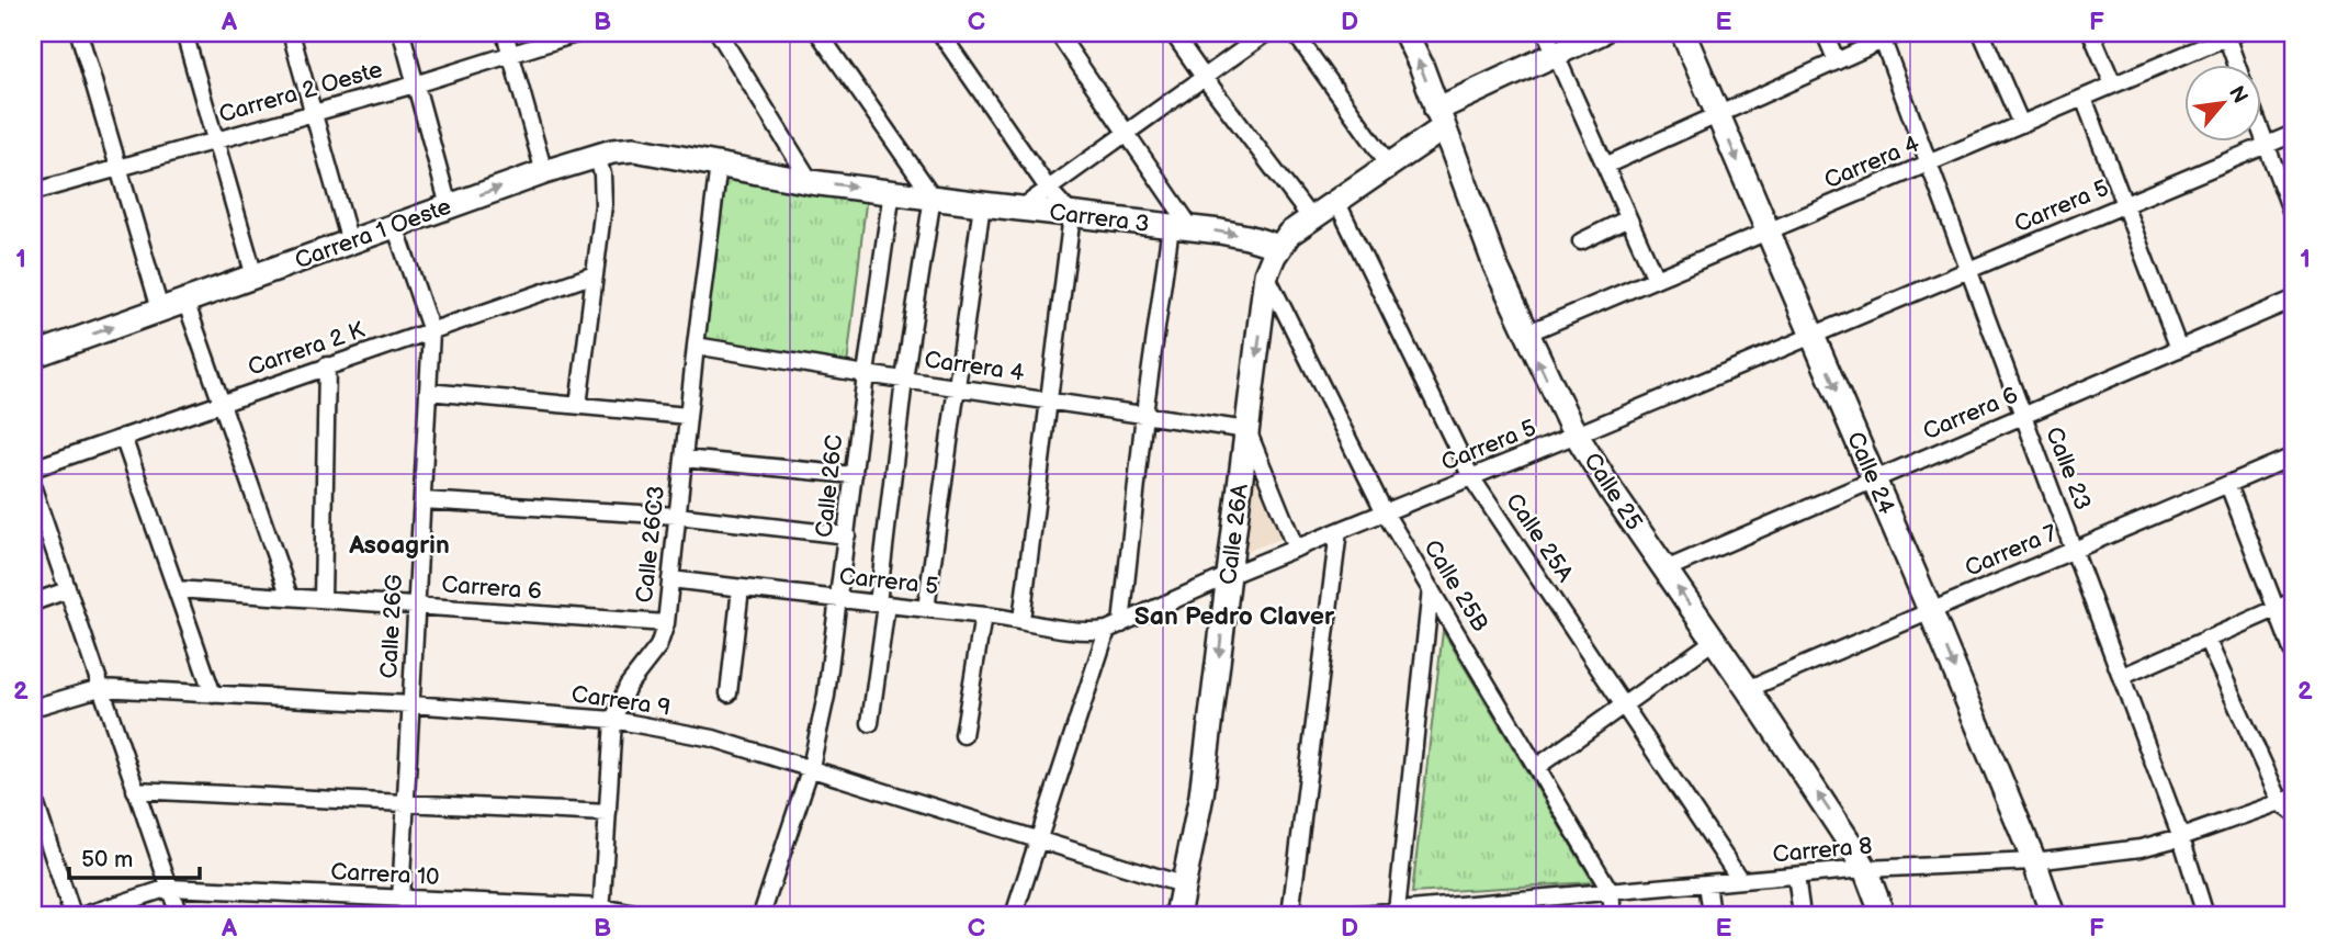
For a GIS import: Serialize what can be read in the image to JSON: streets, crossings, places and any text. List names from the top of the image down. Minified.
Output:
{"streets":{"street":["Carrera 2 Oeste","Carrera 4","Carrera 5","Carrera 3","Carrera 1 Oeste","Carrera 2 K","Carrera 6","Calle 23","Calle 24","Calle 26C","Calle 25","Calle 26A","Calle 25A","Calle 26C3","Carrera 7","Calle 25B","Calle 26G","Carrera 9","Carrera 8","Carrera 10"]},"crossings":[["Carrera 4","Calle 23"],["Carrera 4","Calle 24"],["Carrera 4","Calle 26C"],["Carrera 4","Calle 25"],["Carrera 4","Calle 26A"],["Carrera 4","Calle 26C3"],["Carrera 5","Calle 23"],["Carrera 5","Calle 24"],["Carrera 5","Calle 26C"],["Carrera 5","Calle 25"],["Carrera 5","Calle 26A"],["Carrera 5","Calle 25A"],["Carrera 5","Calle 26C3"],["Carrera 5","Calle 25B"],["Carrera 3","Carrera 1 Oeste"],["Carrera 3","Calle 26C"],["Carrera 3","Calle 26A"],["Carrera 3","Calle 26C3"],["Carrera 1 Oeste","Calle 26C3"],["Carrera 1 Oeste","Calle 26G"],["Carrera 2 K","Calle 26G"],["Carrera 6","Calle 23"],["Carrera 6","Calle 24"],["Carrera 6","Calle 25"],["Carrera 6","Calle 26C3"],["Carrera 6","Calle 26G"],["Calle 23","Carrera 7"],["Calle 23","Carrera 8"],["Calle 24","Carrera 7"],["Calle 24","Carrera 8"],["Calle 26C","Carrera 9"],["Calle 25","Carrera 7"],["Calle 25","Carrera 8"],["Calle 26A","Calle 25B"],["Calle 26A","Carrera 9"],["Calle 25A","Carrera 8"],["Calle 26C3","Carrera 9"],["Calle 26C3","Carrera 10"],["Calle 25B","Carrera 8"],["Calle 26G","Carrera 9"],["Calle 26G","Carrera 10"]],"one_way":["Calle 24"],"districts":["Asoagrin","San Pedro Claver"],"scale_bar":"50 m","north":"top right","grid":{"columns":["A","B","C","D","E","F"],"rows":["1","2"]}}
